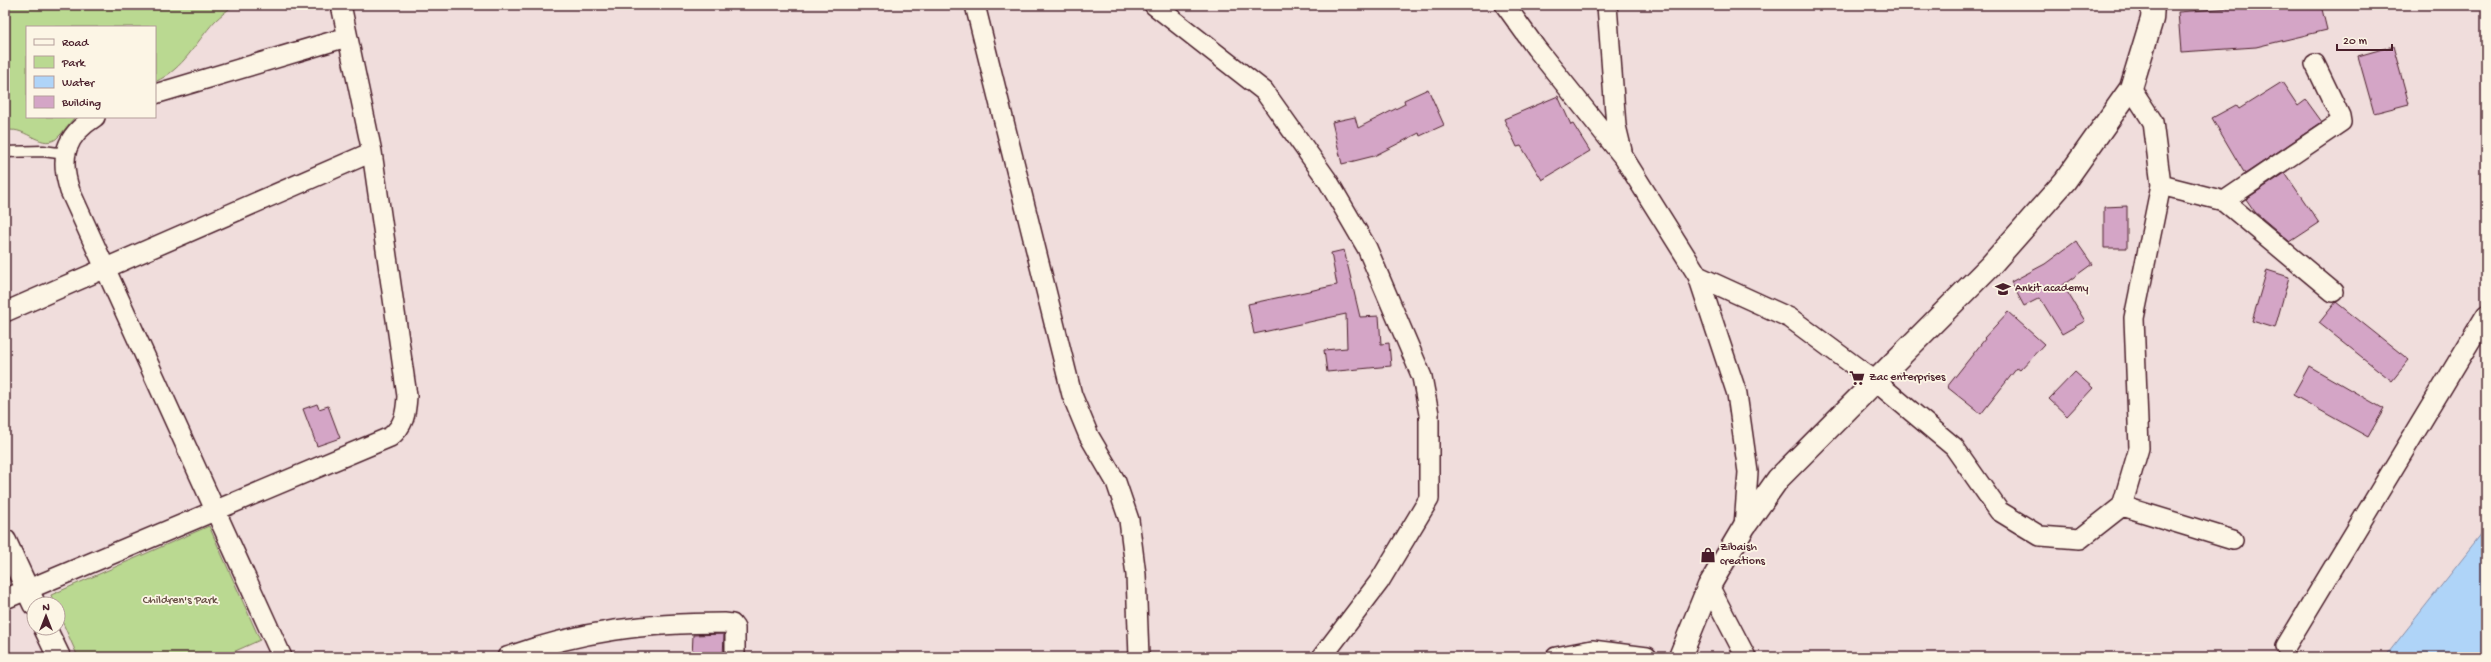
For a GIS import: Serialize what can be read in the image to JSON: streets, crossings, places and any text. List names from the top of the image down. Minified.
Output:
{"parks":["Children's Park"],"places":{"school or university":["Ankit academy"],"supermarket":["Zac enterprises"],"shop":["Zibaish creations"]},"legend":["Road","Park","Water","Building"],"scale_bar":"20 m","north":"top"}
